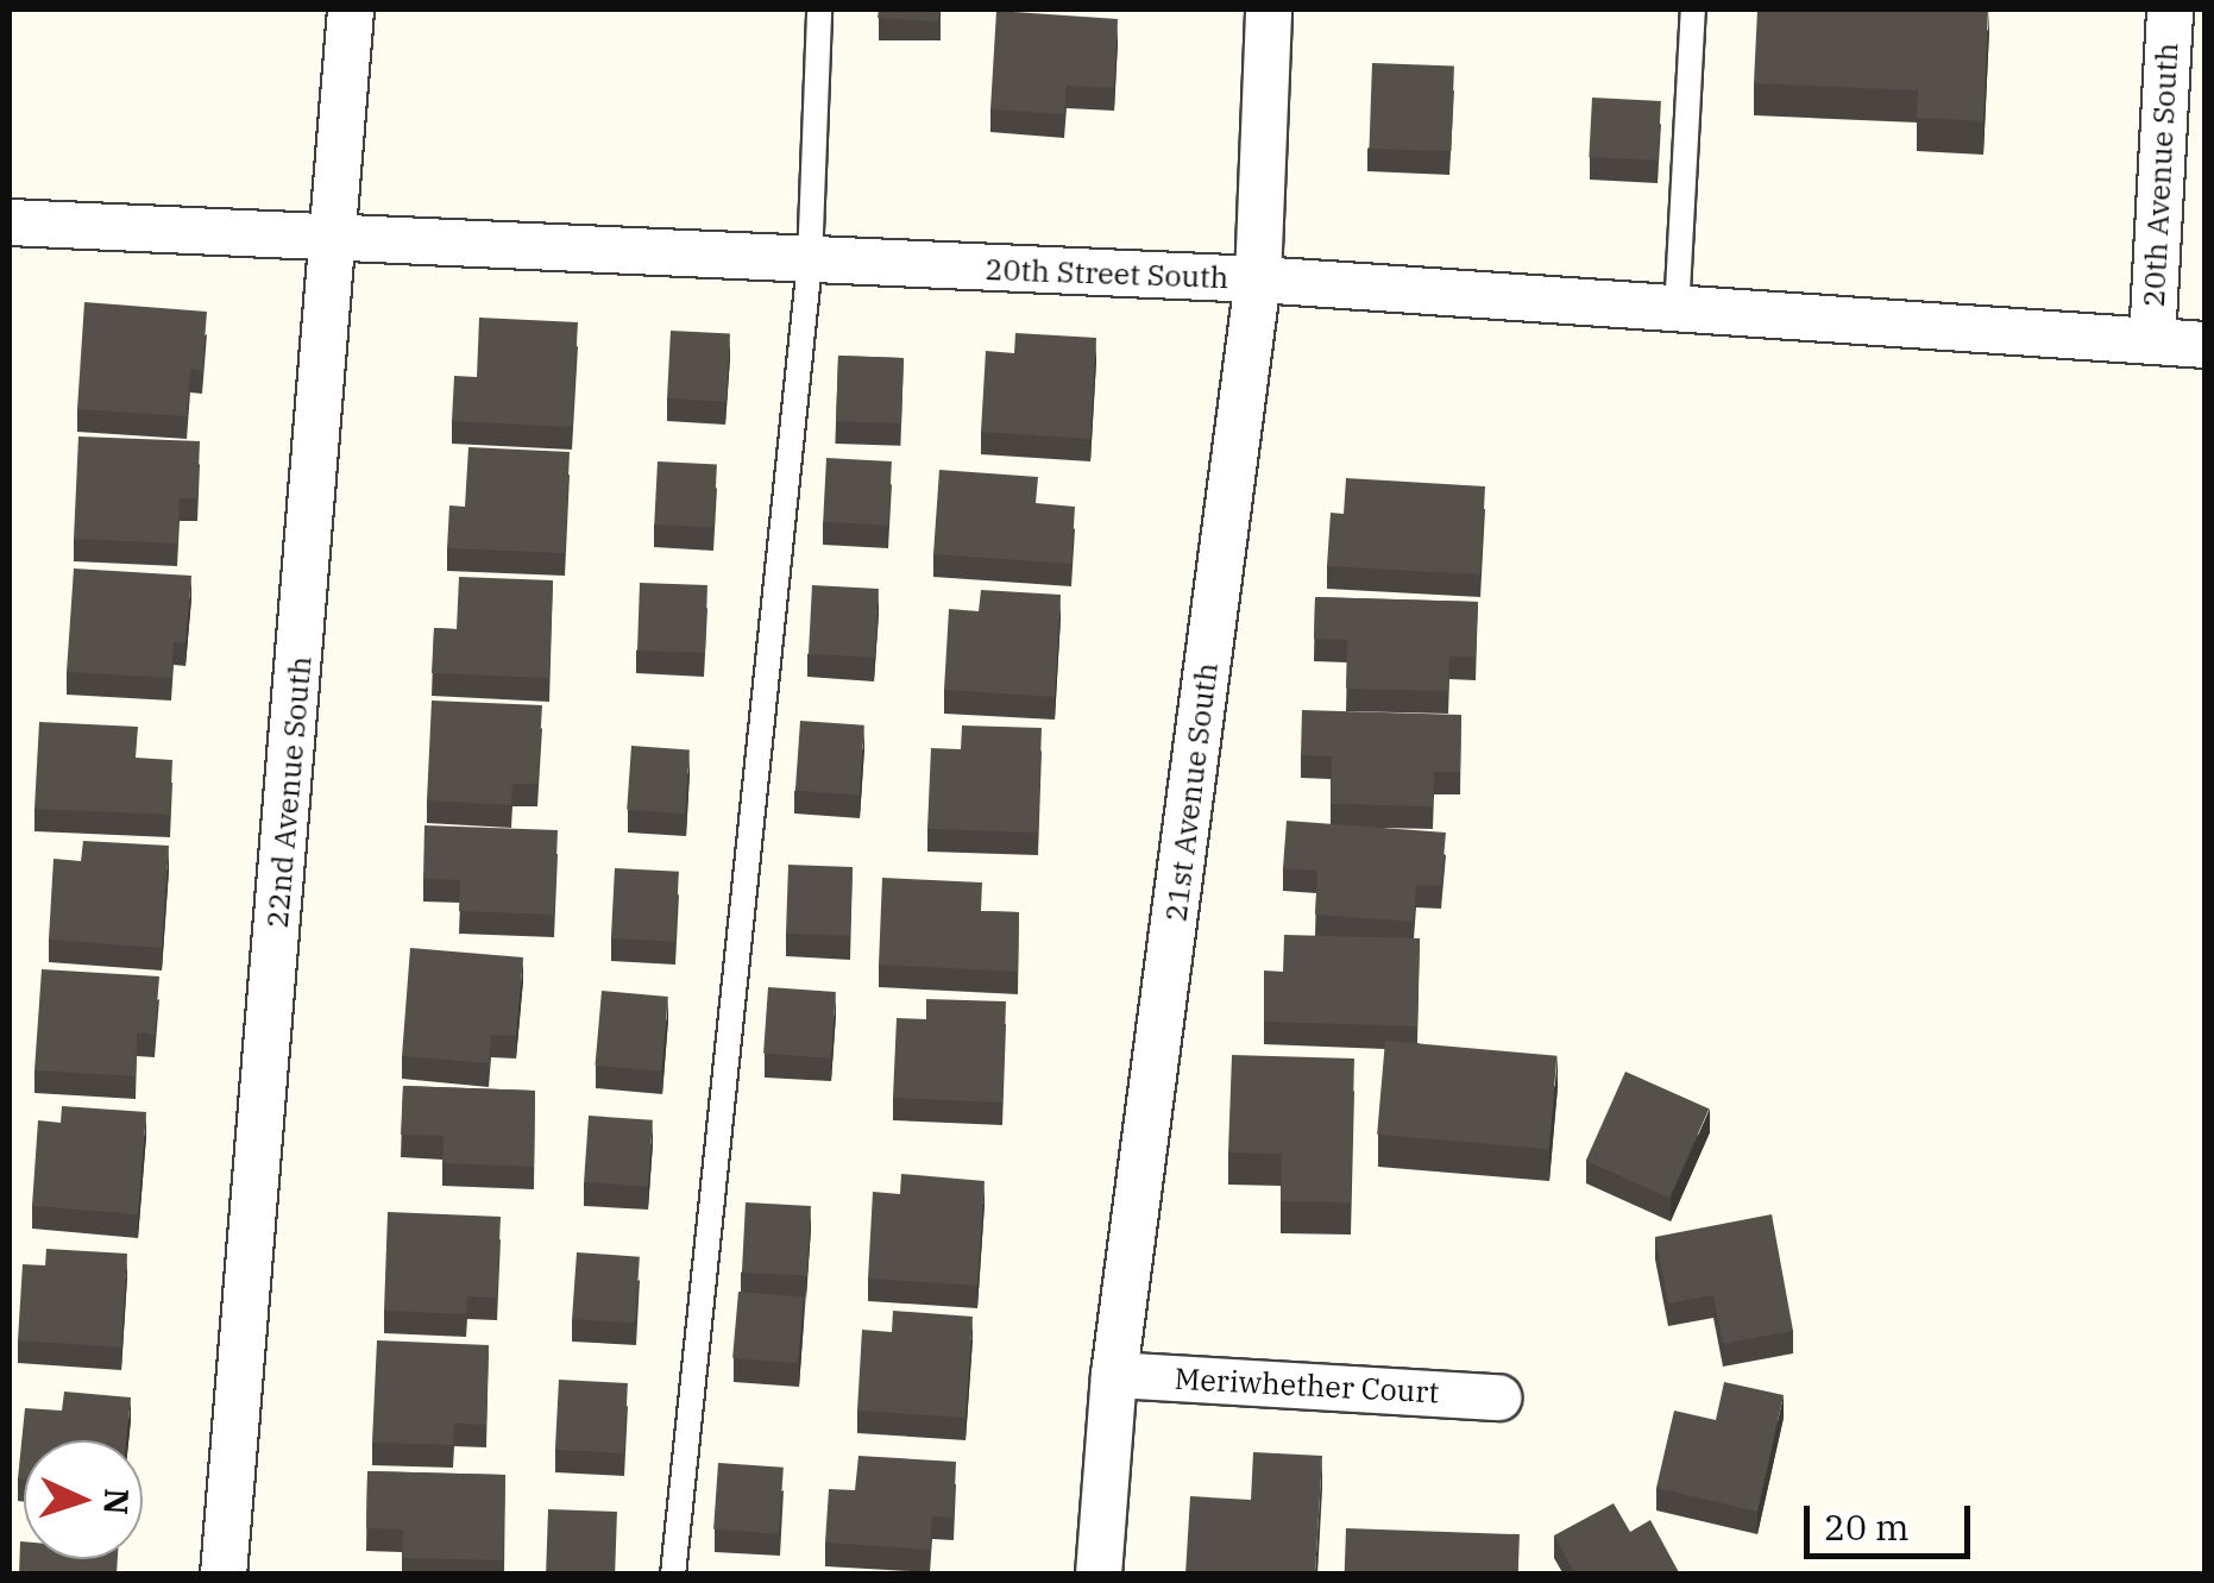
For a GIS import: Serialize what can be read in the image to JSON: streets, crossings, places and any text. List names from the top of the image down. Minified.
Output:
{"streets":{"street":["20th Avenue South","20th Street South","22nd Avenue South","21st Avenue South","Meriwhether Court"]},"crossings":[["20th Avenue South","20th Street South"],["20th Street South","22nd Avenue South"],["20th Street South","21st Avenue South"],["21st Avenue South","Meriwhether Court"]],"scale_bar":"20 m","north":"right"}
